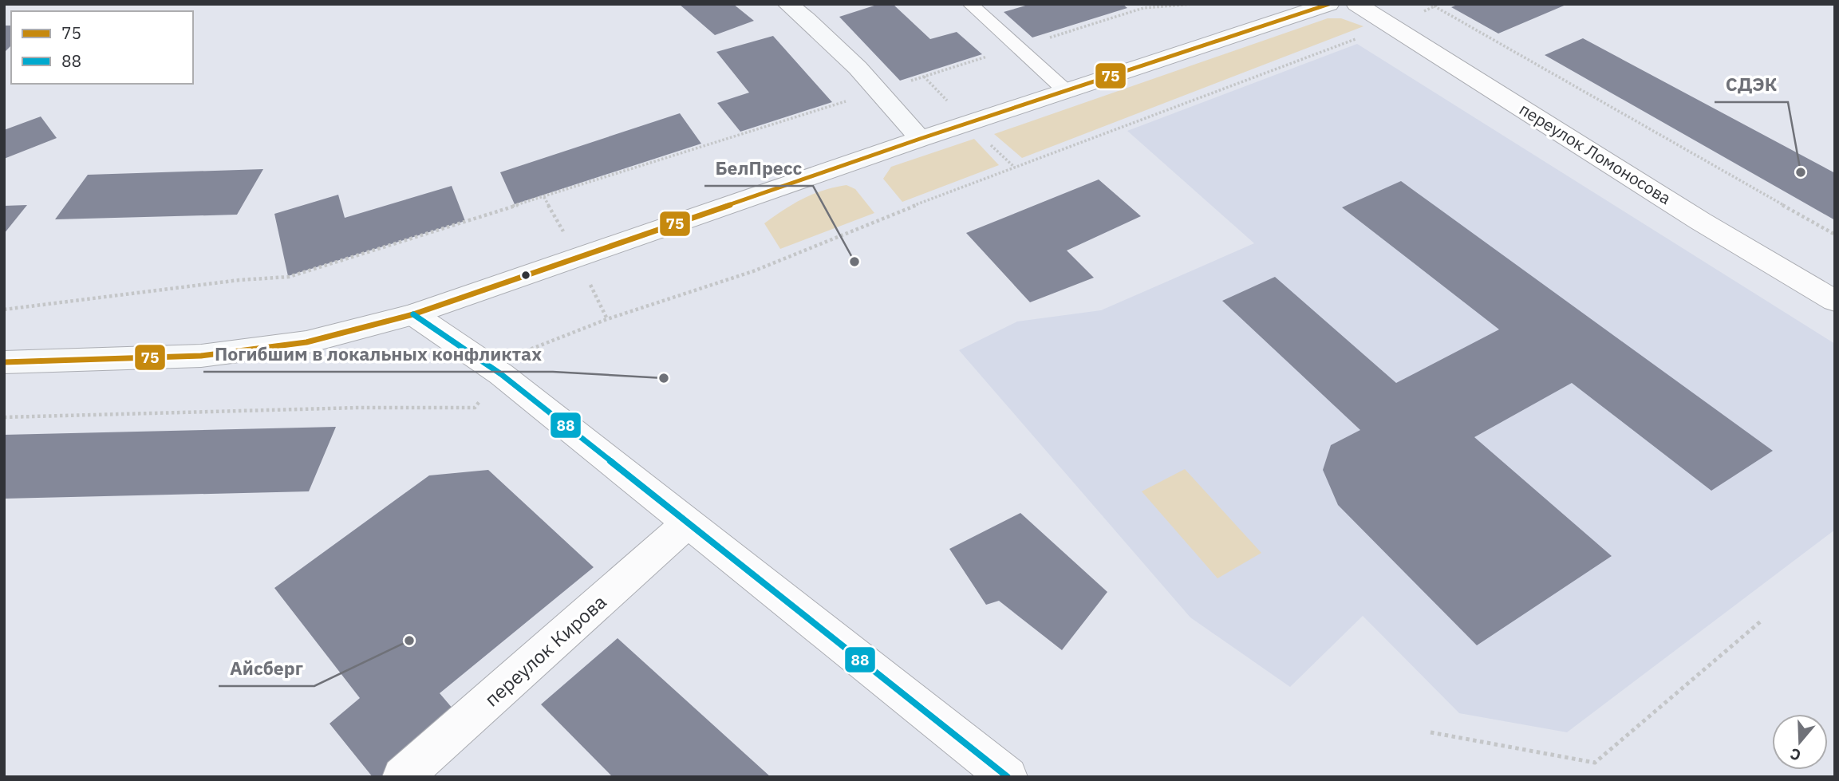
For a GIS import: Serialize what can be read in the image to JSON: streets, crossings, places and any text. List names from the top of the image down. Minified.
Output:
{"streets":{"street":["переулок Ломоносова","переулок Кирова"]},"places":["СДЭК","БелПресс","Погибшим в локальных конфликтах","Айсберг"],"lines":["transit line 75","transit line 88"],"legend":["75","88"],"north":"bottom"}
